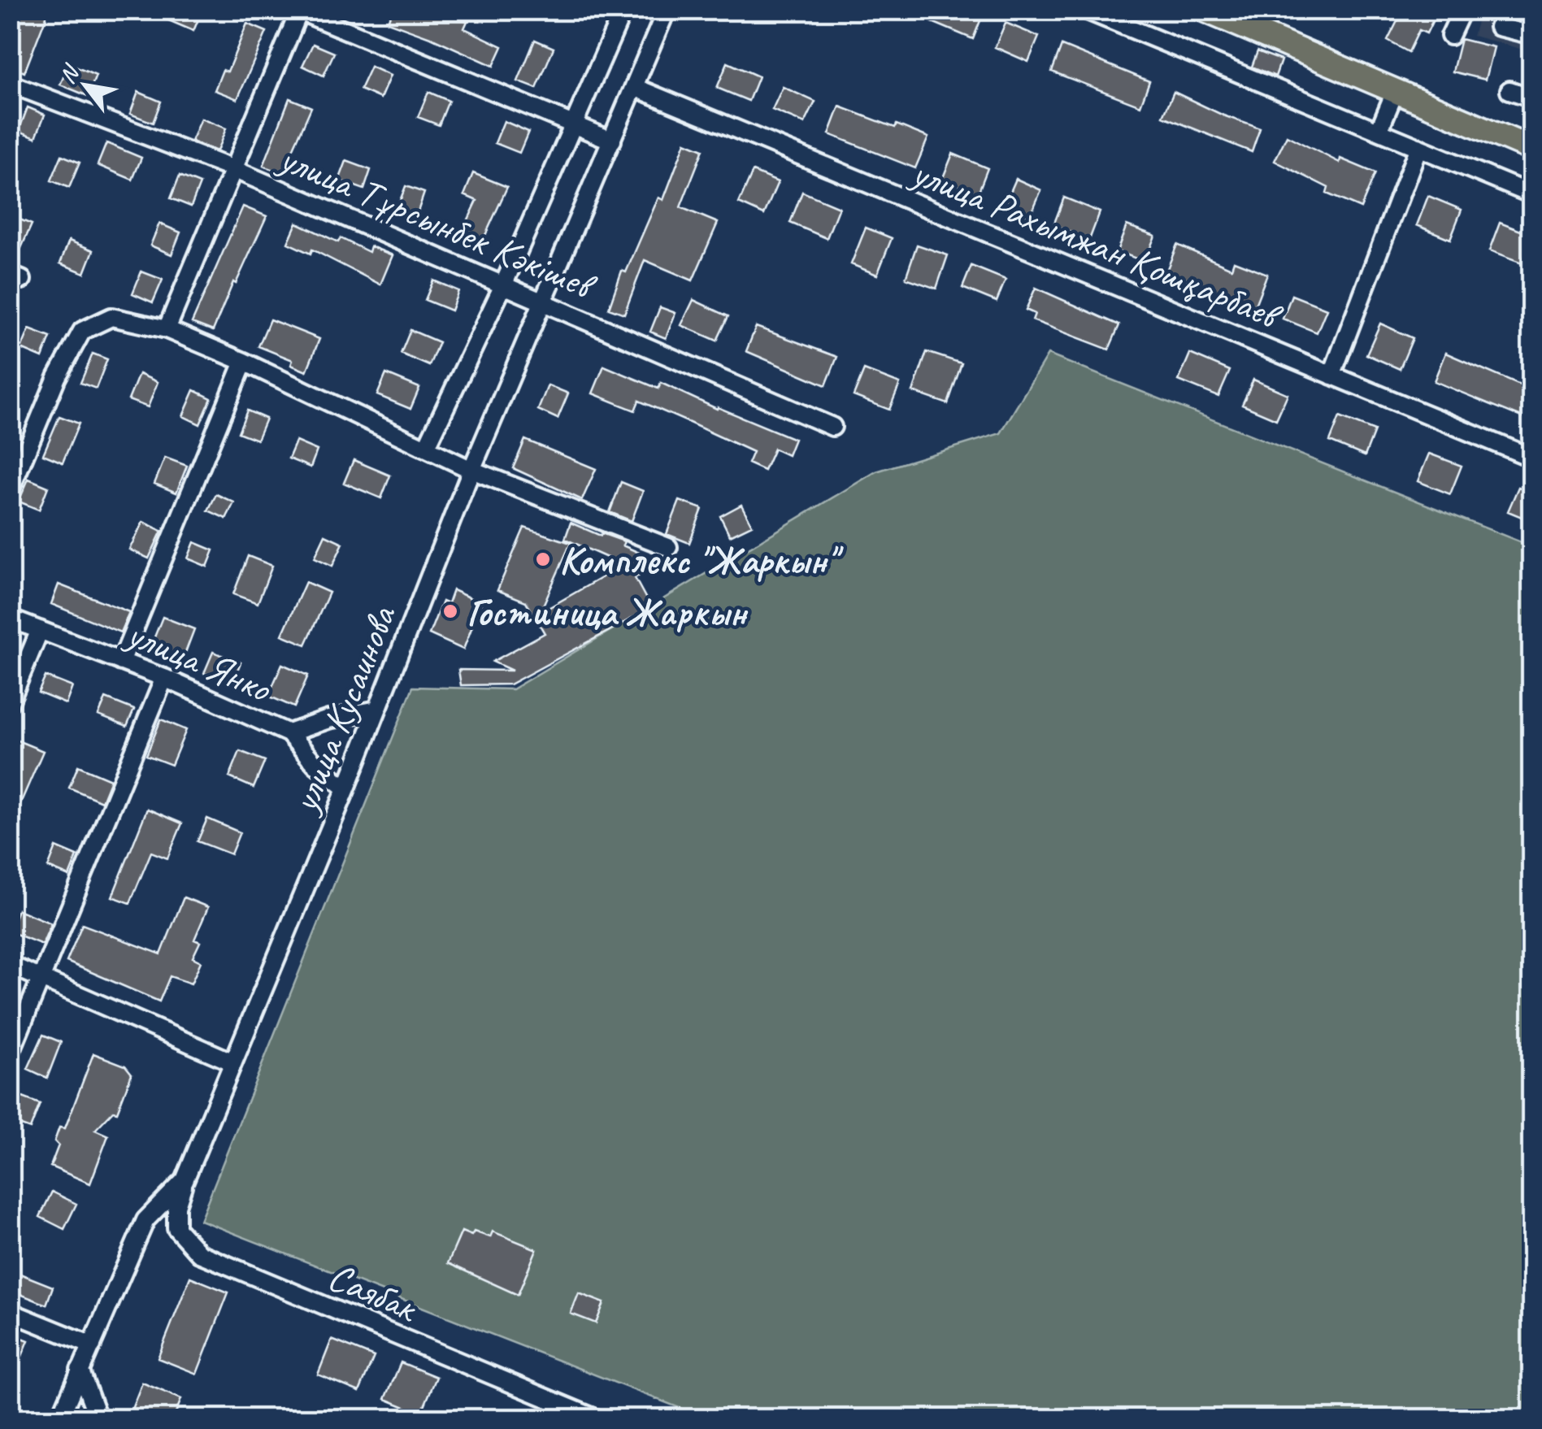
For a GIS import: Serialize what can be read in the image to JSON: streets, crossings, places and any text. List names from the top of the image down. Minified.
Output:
{"streets":{"street":["улица Тұрсынбек Кәкішев","улица Рахымжан Қошқарбаев","улица Янко","улица Кусаинова","Саябак"]},"crossings":[["улица Тұрсынбек Кәкішев","улица Кусаинова"],["улица Рахымжан Қошқарбаев","улица Кусаинова"],["улица Янко","улица Кусаинова"],["улица Кусаинова","Саябак"]],"places":["Комплекс \"Жаркын\"","Гостиница Жаркын"],"north":"top left"}
